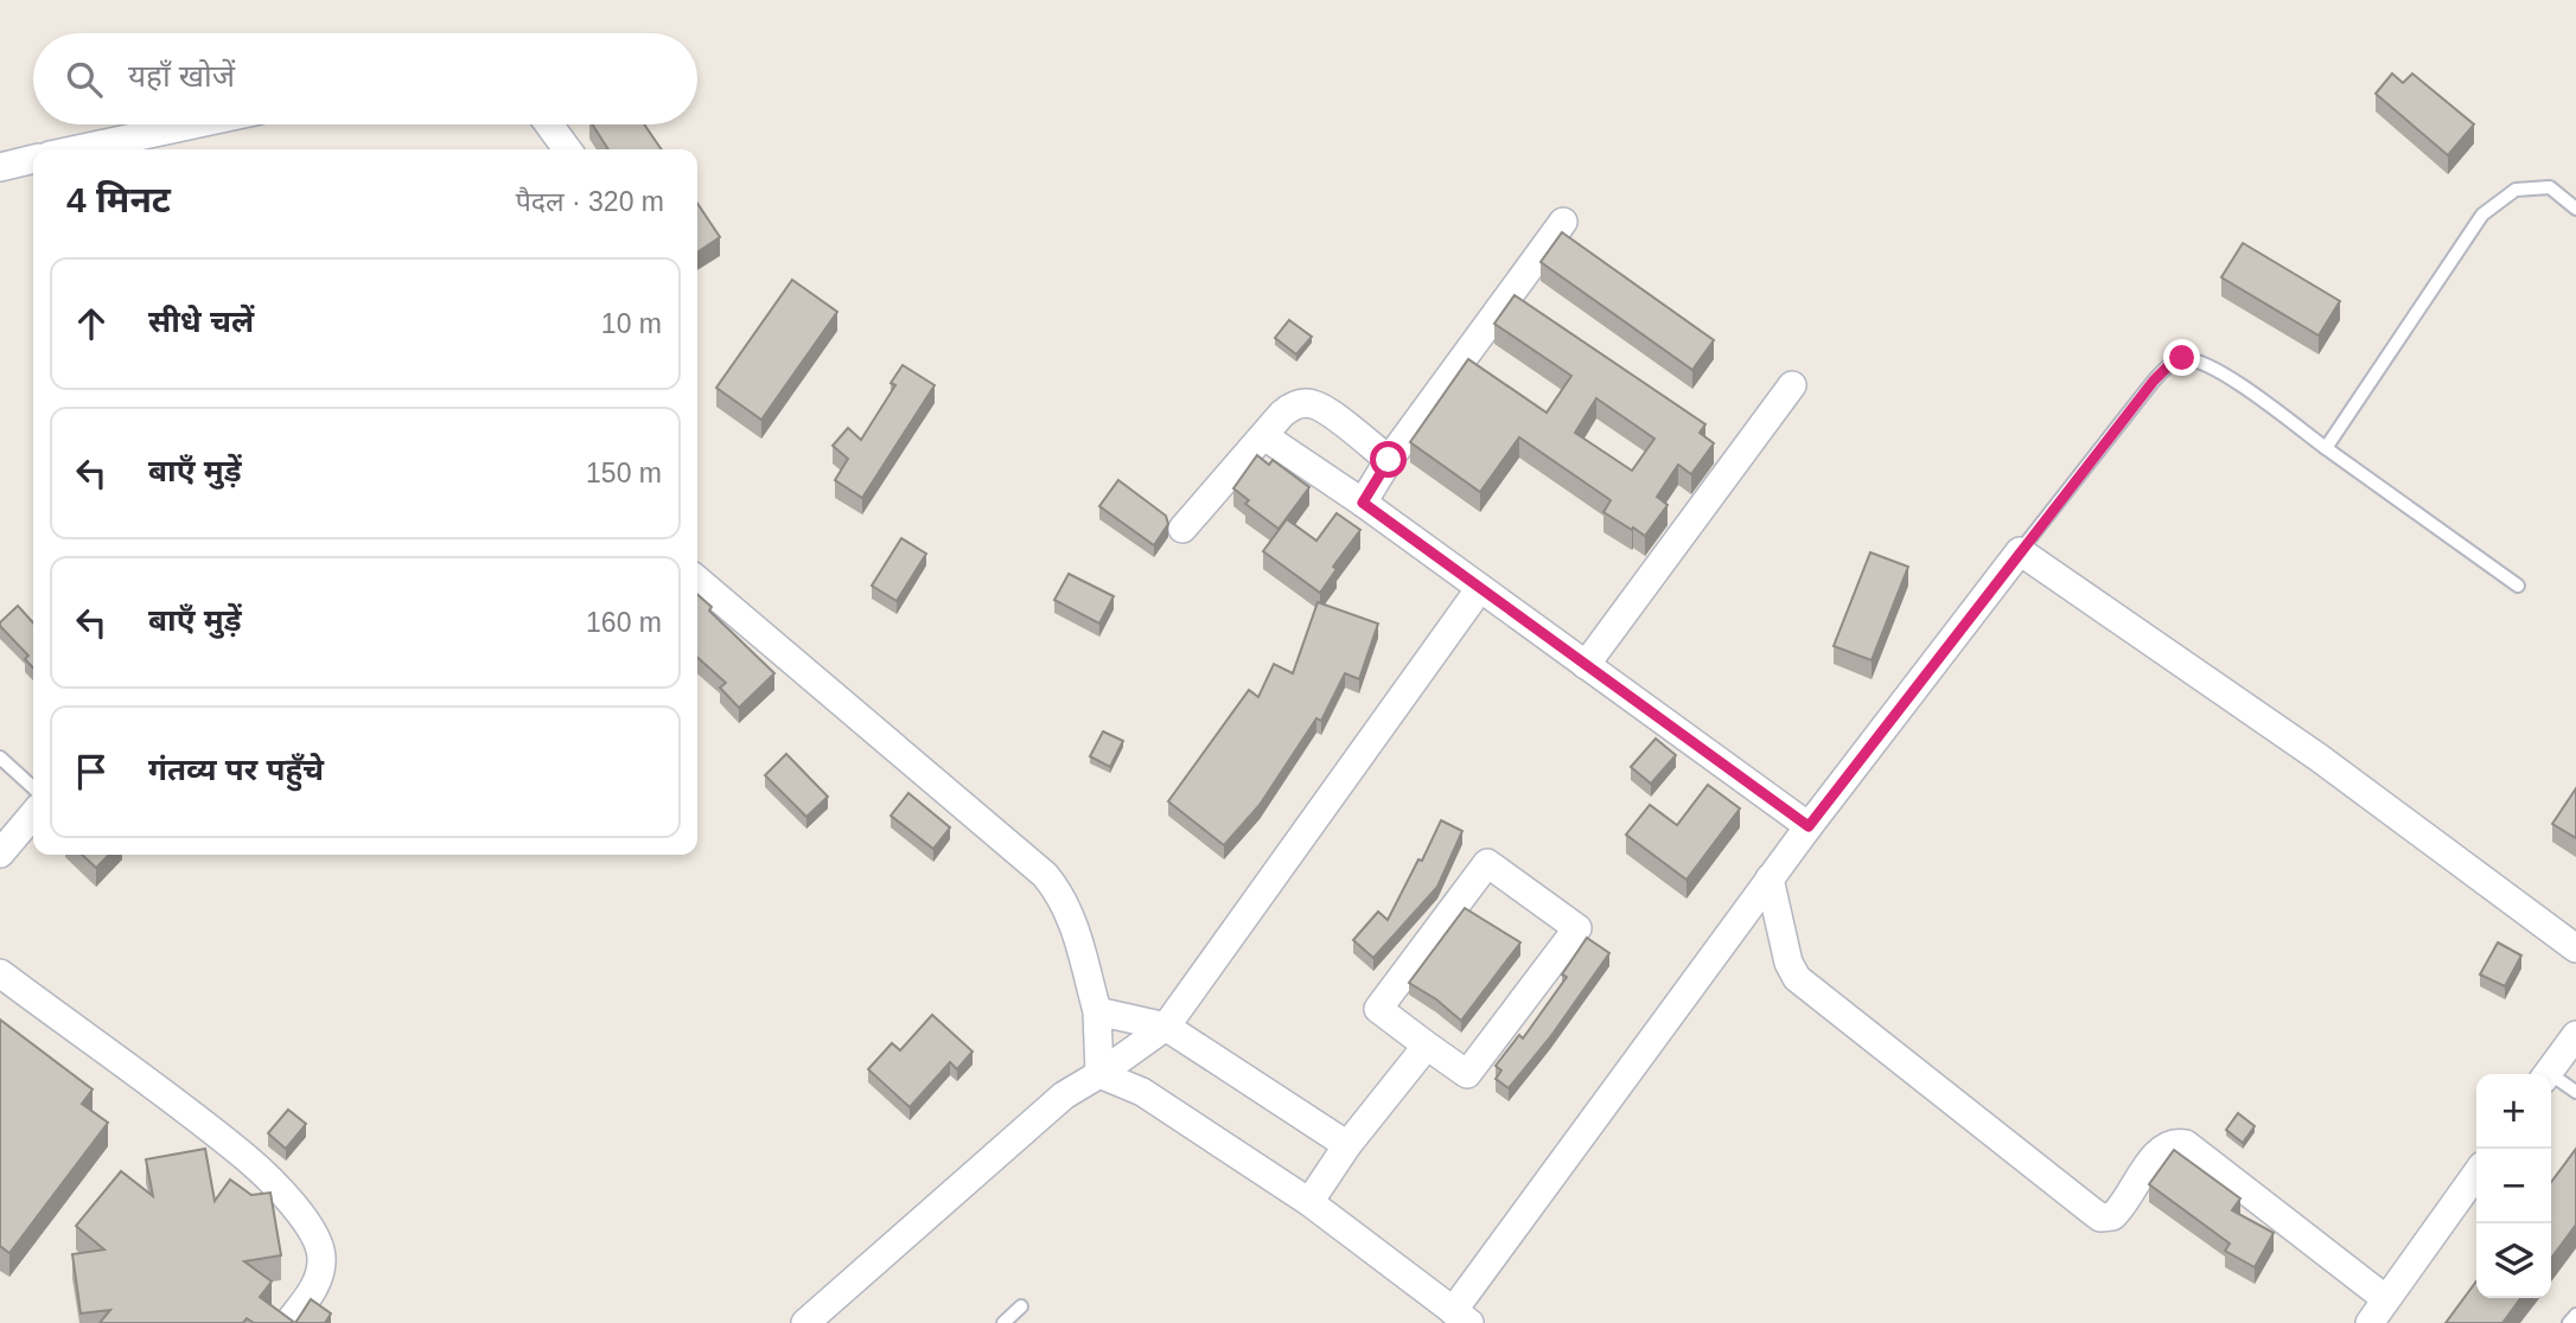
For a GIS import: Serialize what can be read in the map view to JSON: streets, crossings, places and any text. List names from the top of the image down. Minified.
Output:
{"page":{"search":"यहाँ खोजें","heading":["4 मिनट","पैदल · 320 m"],"list":[["सीधे चलें","10 m"],["बाएँ मुड़ें","150 m"],["बाएँ मुड़ें","160 m"],"गंतव्य पर पहुँचे"],"map_buttons":["+","−"]}}
